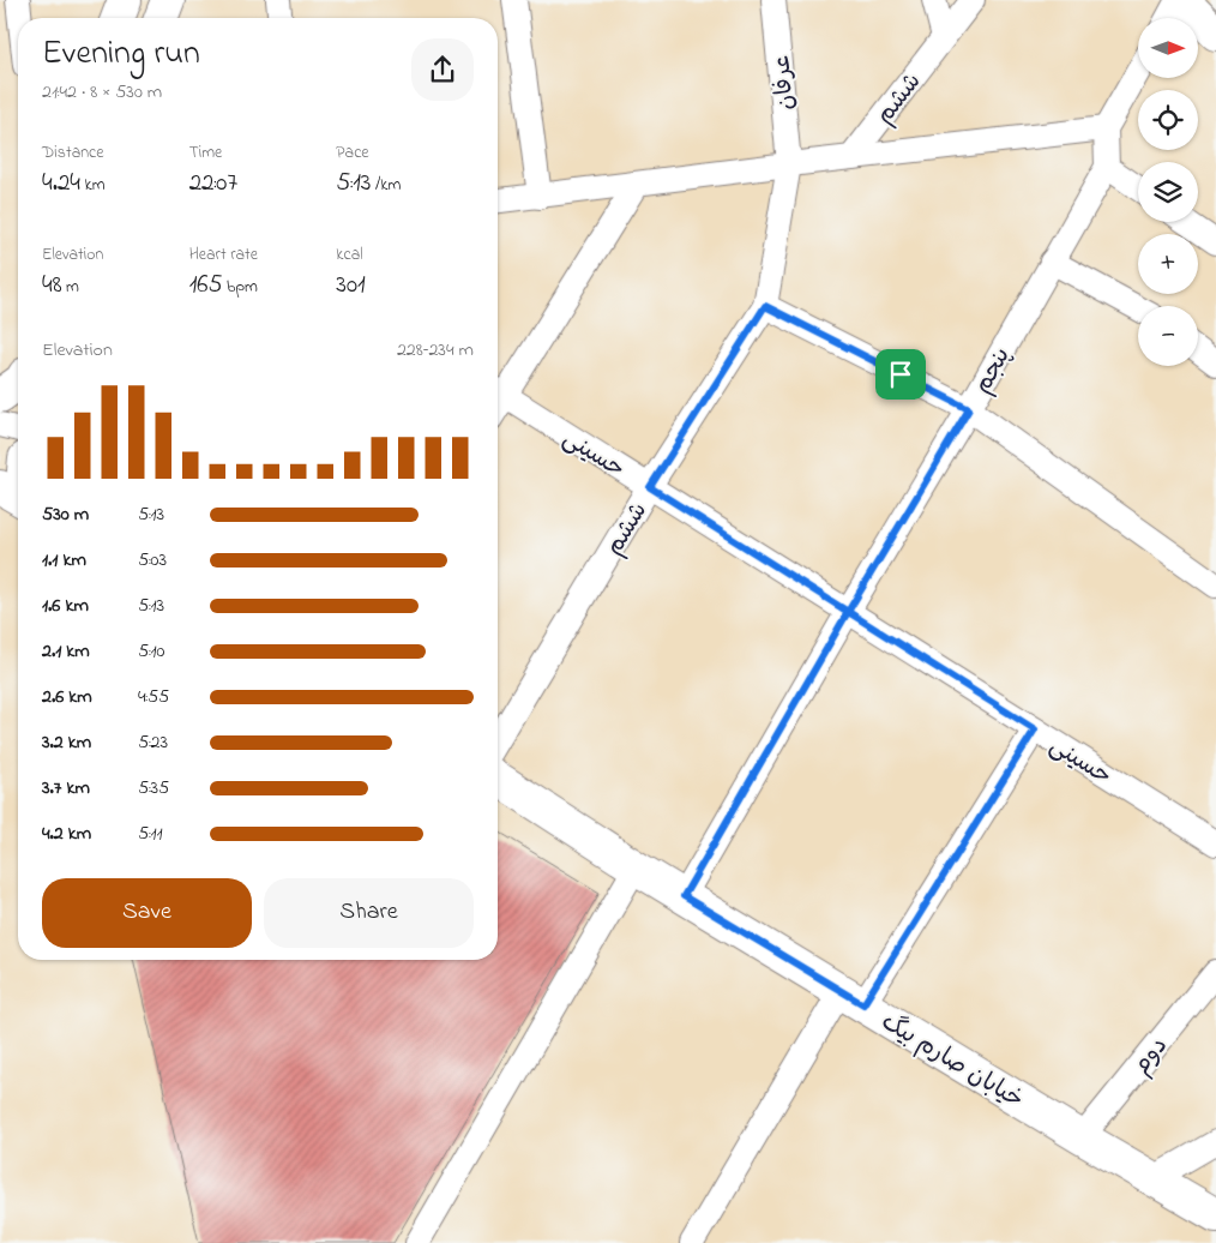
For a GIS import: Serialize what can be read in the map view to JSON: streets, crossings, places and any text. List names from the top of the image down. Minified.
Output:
{"streets":{"street":["عرفان","ششم","پنجم","حسینی","دوم","خیابان صارم بیگ"]},"crossings":[["عرفان","ششم"],["ششم","حسینی"],["پنجم","حسینی"],["پنجم","خیابان صارم بیگ"],["دوم","خیابان صارم بیگ"]],"north":"right","page":{"map_buttons":["+","−"],"heading":["Evening run","21:42 · 8 × 530 m"],"stats":[["Distance","4.24 km"],["Time","22:07"],["Pace","5:13 /km"],["Elevation","48 m"],["Heart rate","165 bpm"],["kcal","301"]],"chart":["Elevation","228–234 m"],"list":[{"name":"530 m","note":"5:13"},{"name":"1.1 km","note":"5:03"},{"name":"1.6 km","note":"5:13"},{"name":"2.1 km","note":"5:10"},{"name":"2.6 km","note":"4:55"},{"name":"3.2 km","note":"5:23"},{"name":"3.7 km","note":"5:35"},{"name":"4.2 km","note":"5:11"}],"buttons":["Save","Share"]}}
